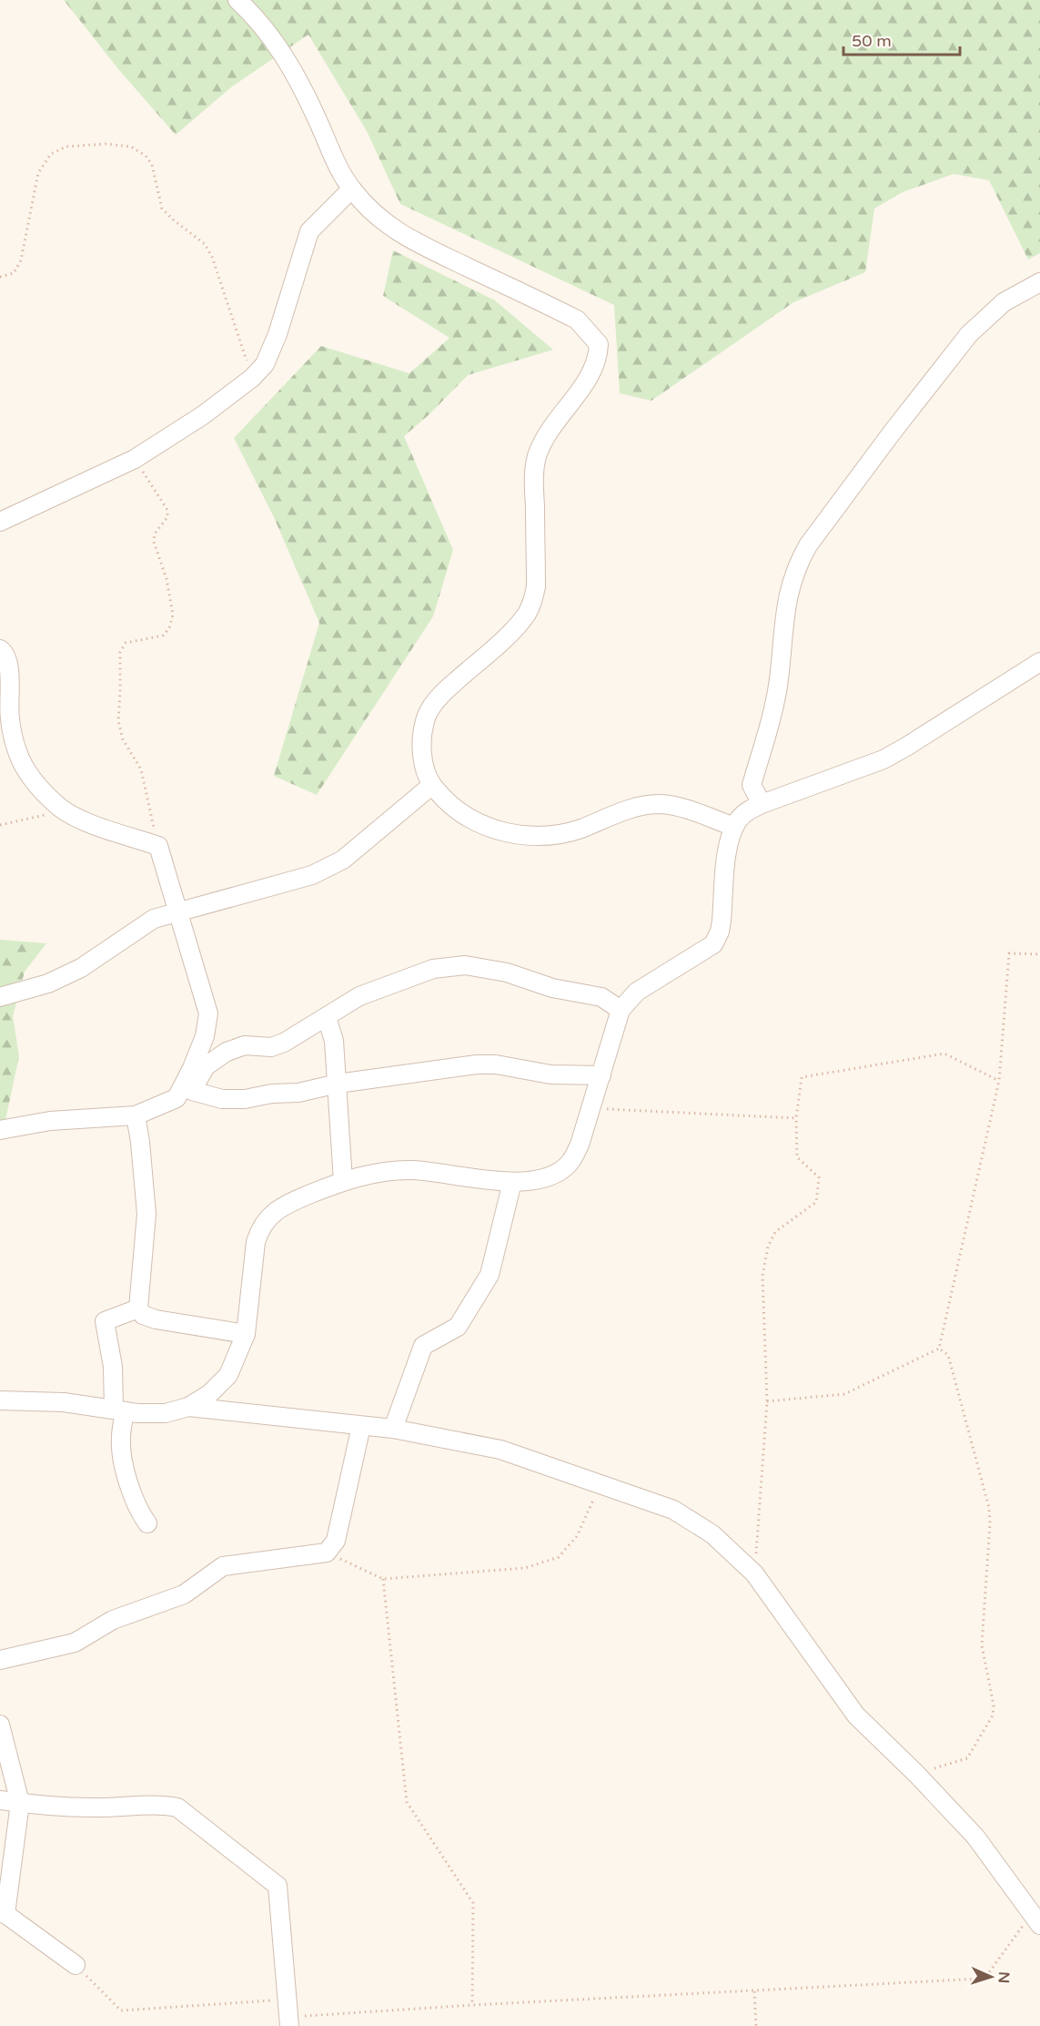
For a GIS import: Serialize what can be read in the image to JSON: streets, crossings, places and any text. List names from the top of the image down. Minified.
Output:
{"scale_bar":"50 m","north":"right"}
